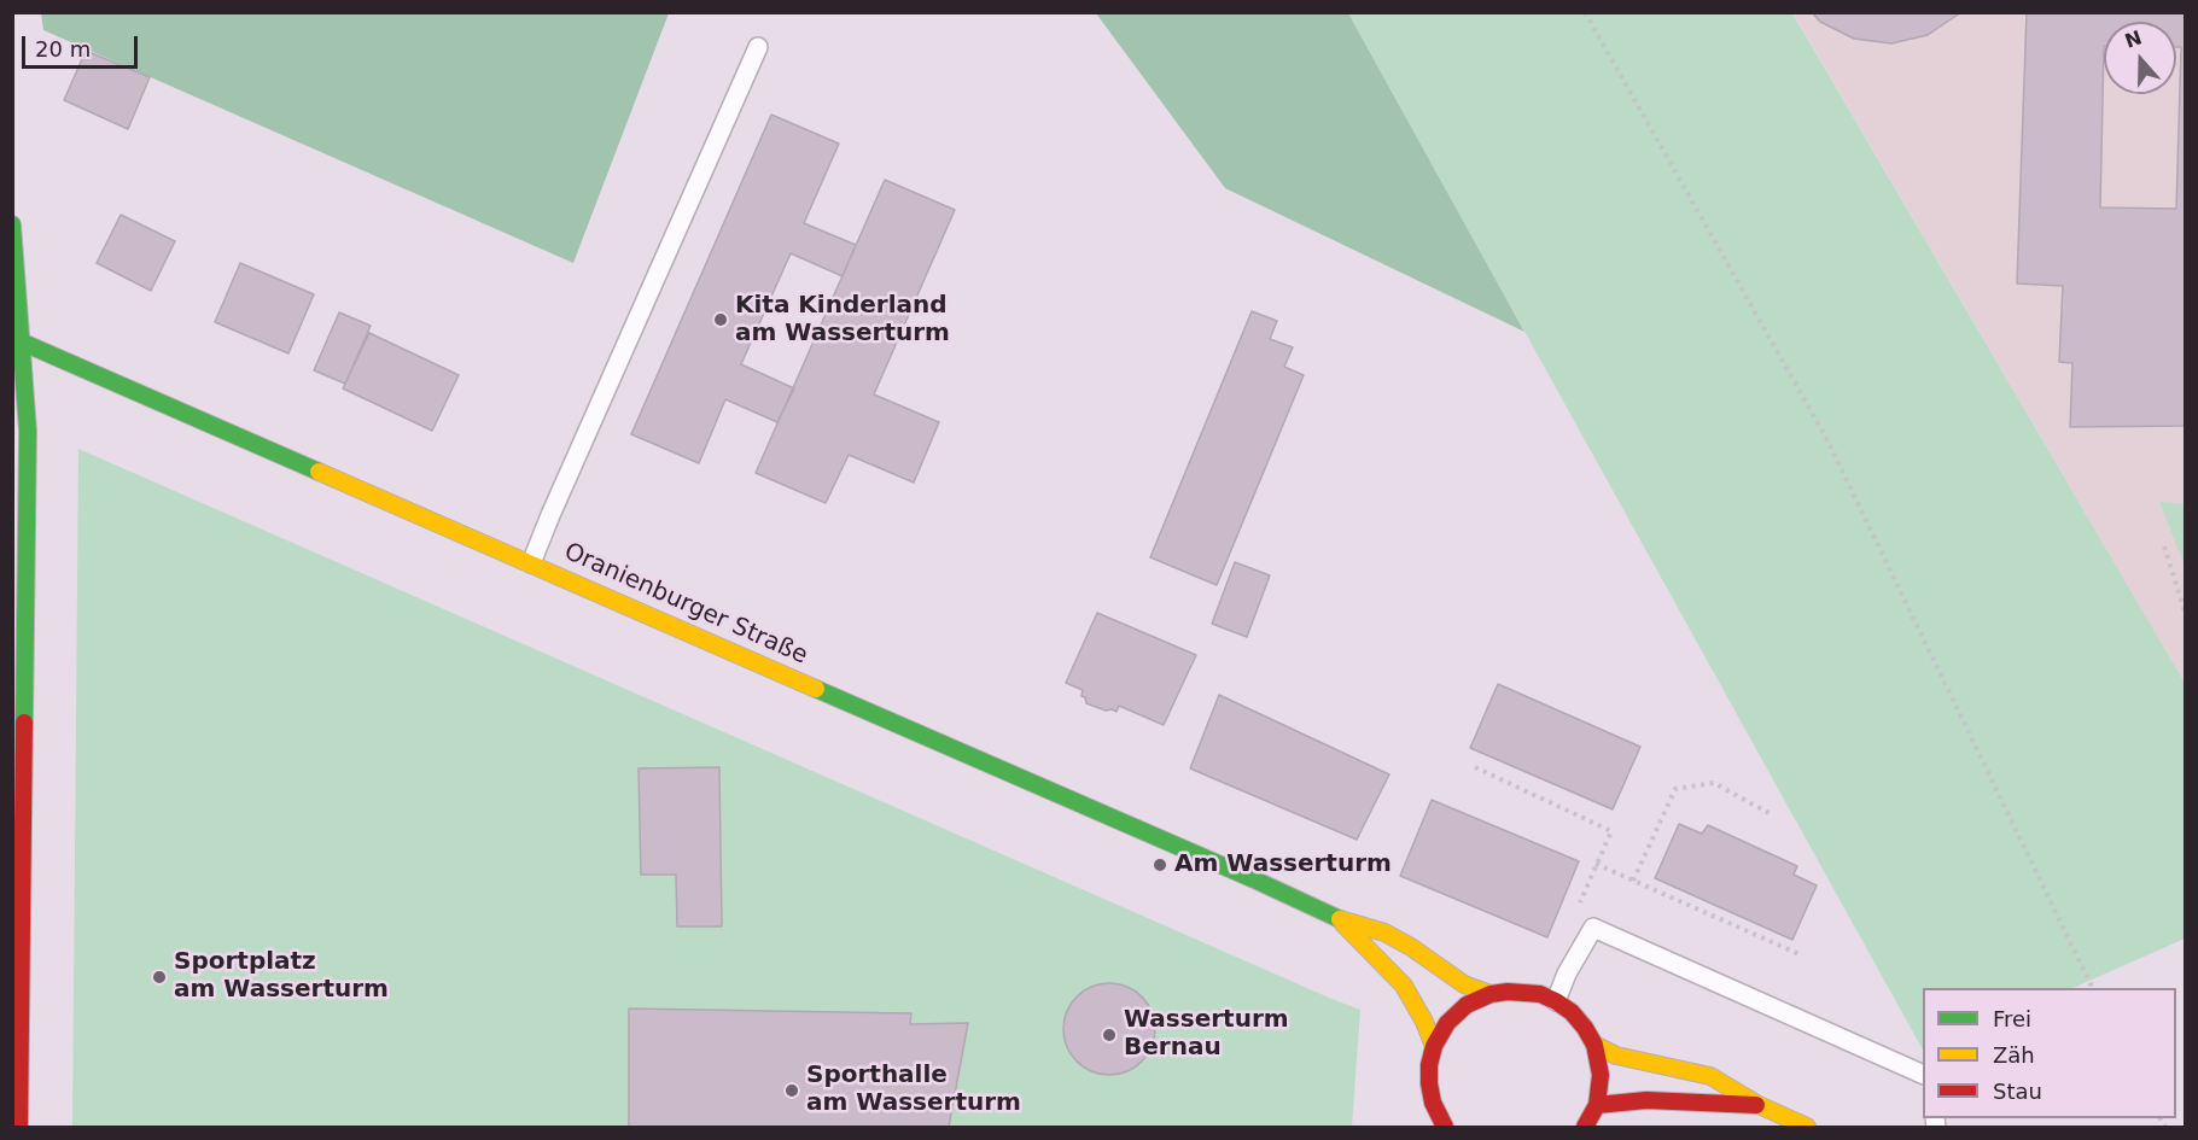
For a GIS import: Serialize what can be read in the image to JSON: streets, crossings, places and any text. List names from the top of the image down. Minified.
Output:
{"streets":{"main road":["Oranienburger Straße"]},"places":["Kita Kinderland am Wasserturm","Am Wasserturm","Sportplatz am Wasserturm","Wasserturm Bernau","Sporthalle am Wasserturm"],"legend":["Frei","Zäh","Stau"],"scale_bar":"20 m","north":"top"}
